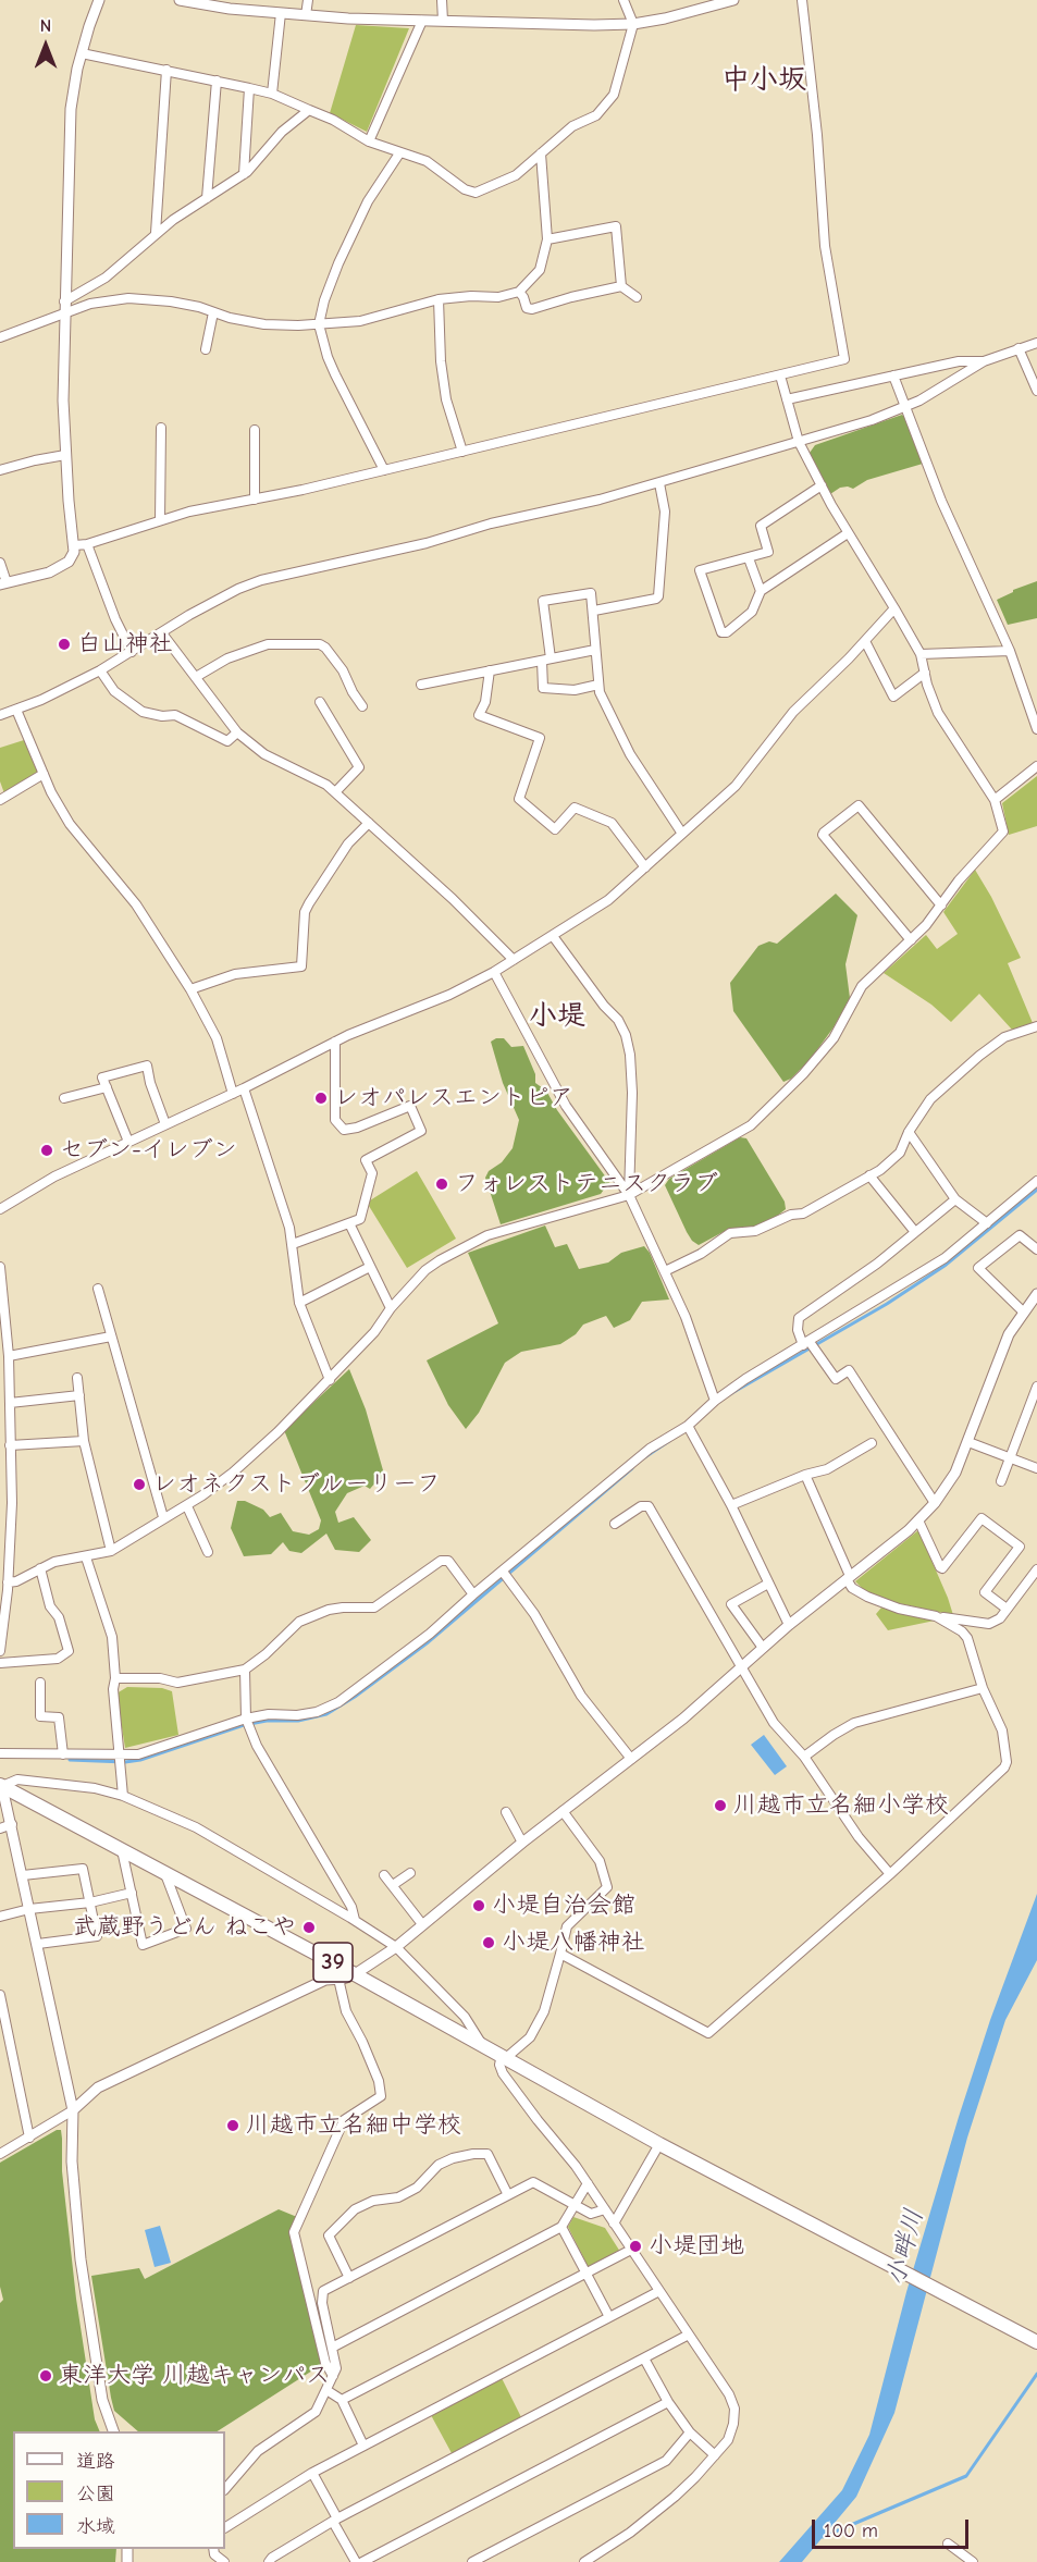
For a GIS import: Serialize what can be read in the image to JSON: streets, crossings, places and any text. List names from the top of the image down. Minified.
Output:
{"streets":{"main road":["39"]},"districts":["中小坂","小堤"],"water":["小畔川"],"places":["白山神社","レオパレスエントピア","セブン-イレブン","フォレストテニスクラブ","レオネクストブルーリーフ","川越市立名細小学校","小堤自治会館","武蔵野うどん ねこや","小堤八幡神社","川越市立名細中学校","小堤団地","東洋大学 川越キャンパス"],"legend":["道路","公園","水域"],"scale_bar":"100 m","north":"top"}
